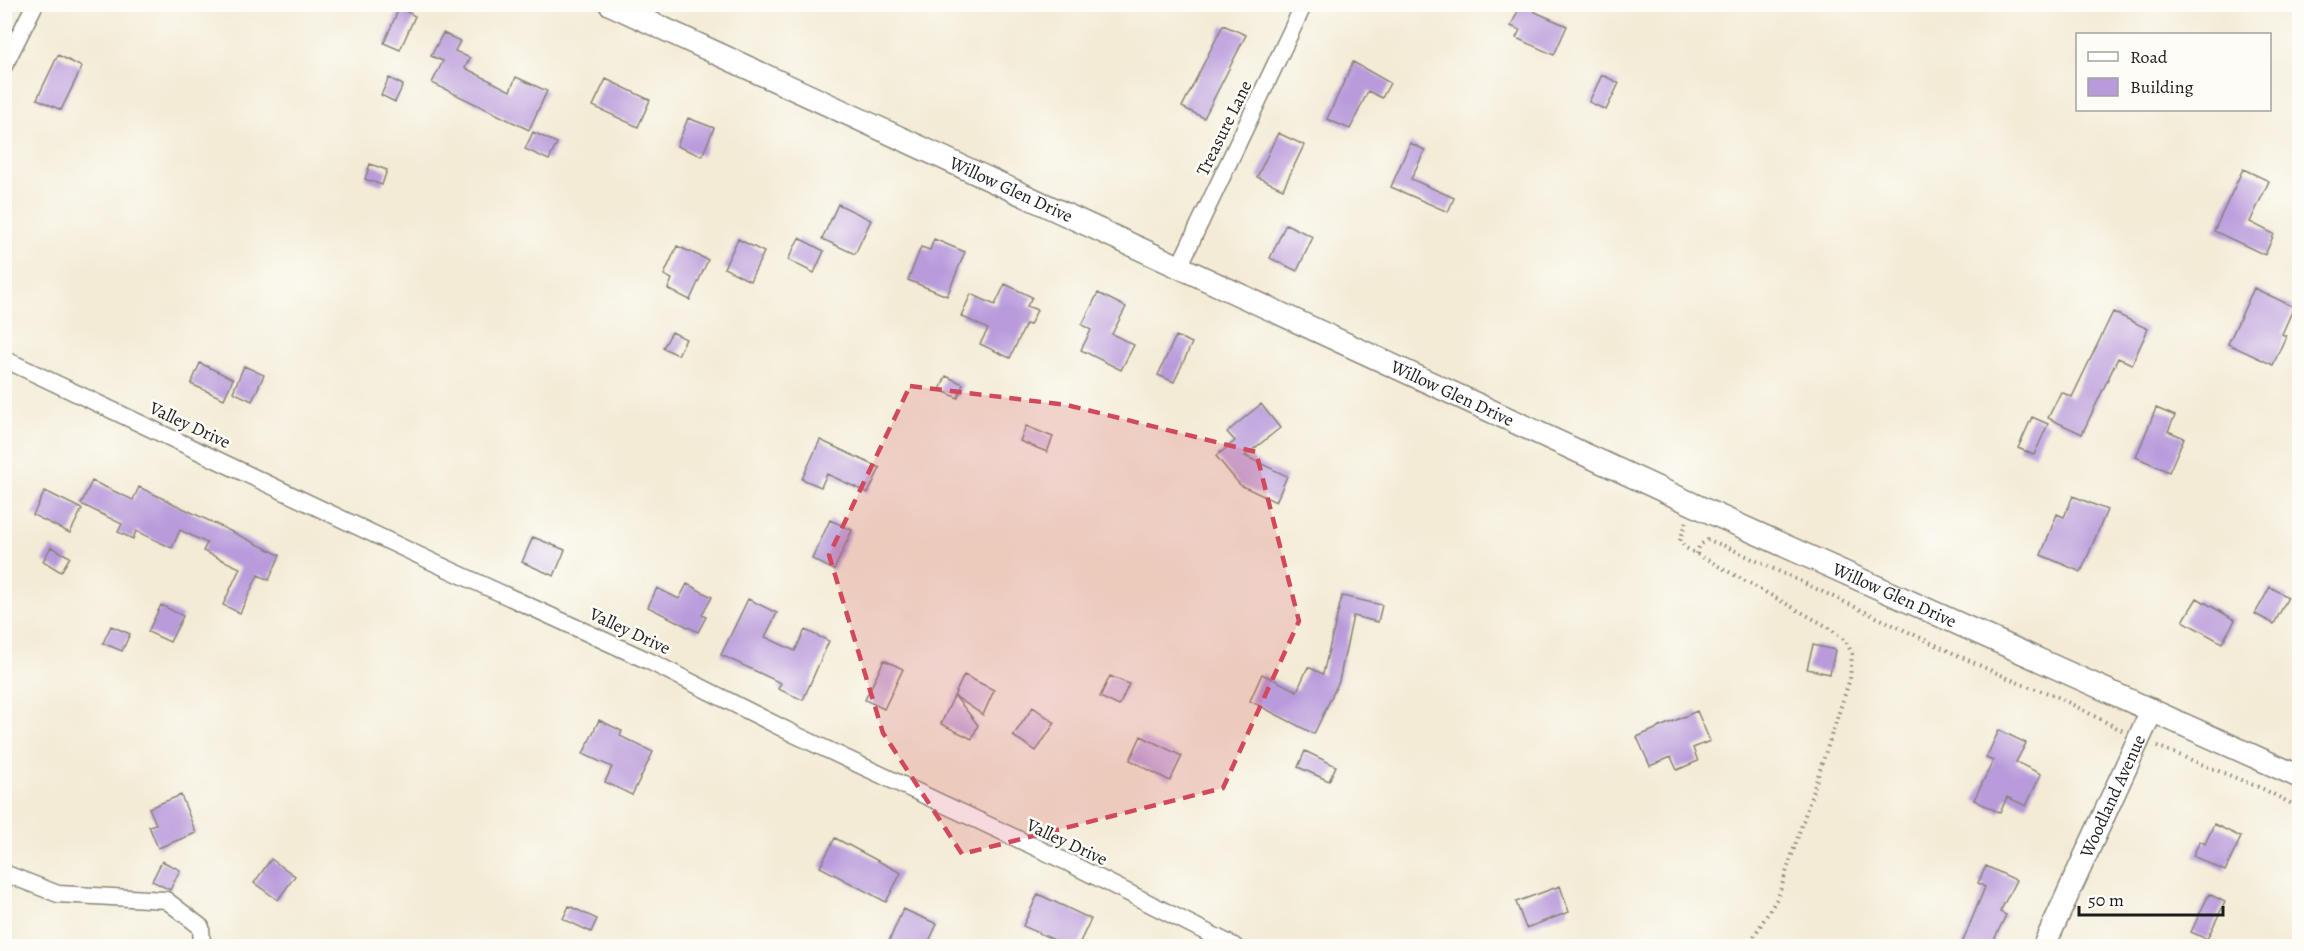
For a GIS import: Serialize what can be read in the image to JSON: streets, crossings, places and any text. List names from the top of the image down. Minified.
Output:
{"streets":{"main road":["Willow Glen Drive","Woodland Avenue"],"street":["Treasure Lane","Valley Drive"]},"crossings":[["Treasure Lane","Willow Glen Drive"],["Willow Glen Drive","Woodland Avenue"]],"legend":["Road","Building"],"scale_bar":"50 m"}
